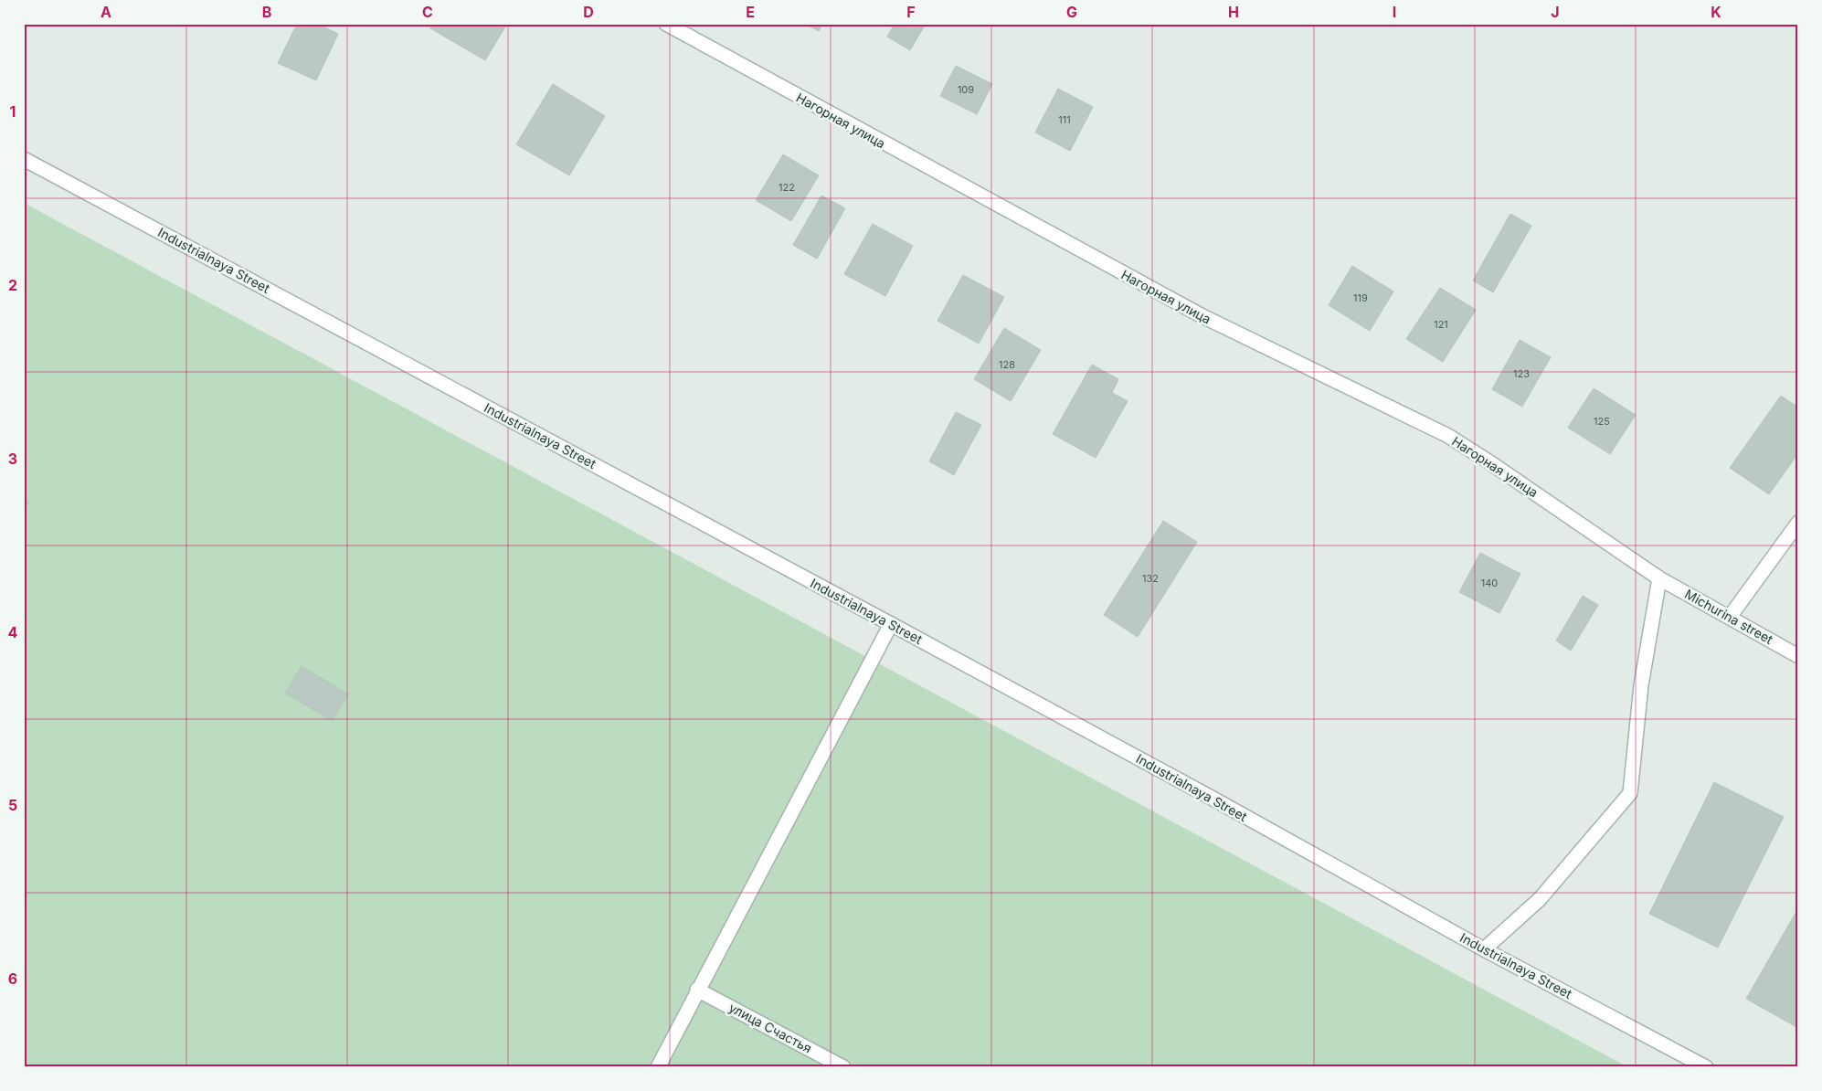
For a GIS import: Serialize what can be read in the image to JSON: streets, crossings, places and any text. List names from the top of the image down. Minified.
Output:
{"streets":{"street":["Нагорная улица","Industrialnaya Street","Michurina street","улица Счастья"]},"crossings":[["Нагорная улица","Michurina street"]],"house_numbers":["109","111","122","119","121","128","123","125","132","140"],"grid":{"columns":["A","B","C","D","E","F","G","H","I","J","K"],"rows":["1","2","3","4","5","6"]}}
